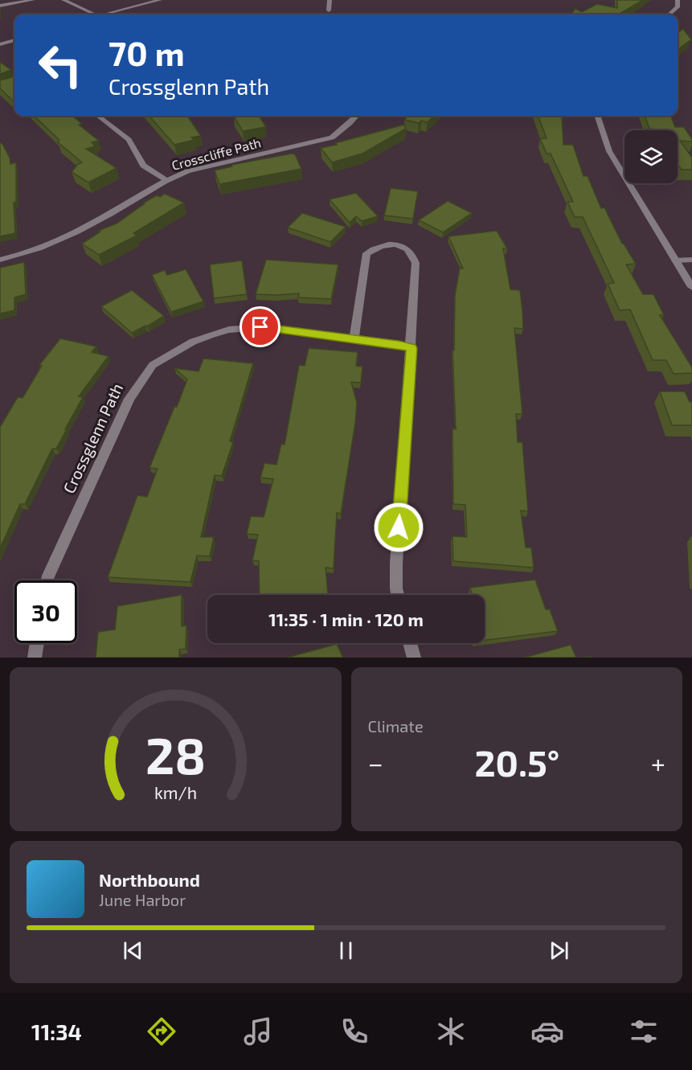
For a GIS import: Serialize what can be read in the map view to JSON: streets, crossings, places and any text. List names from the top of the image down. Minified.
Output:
{"streets":{"street":["Crosscliffe Path","Crossglenn Path"]},"page":{"turn":["70 m","Crossglenn Path"],"limit":"30","trip":"11:35 · 1 min · 120 m","tile":"Climate","heat":["−","20.5°","+"],"song":["Northbound","June Harbor"],"tabs":"11:34","gauge":["28","km/h"]}}
